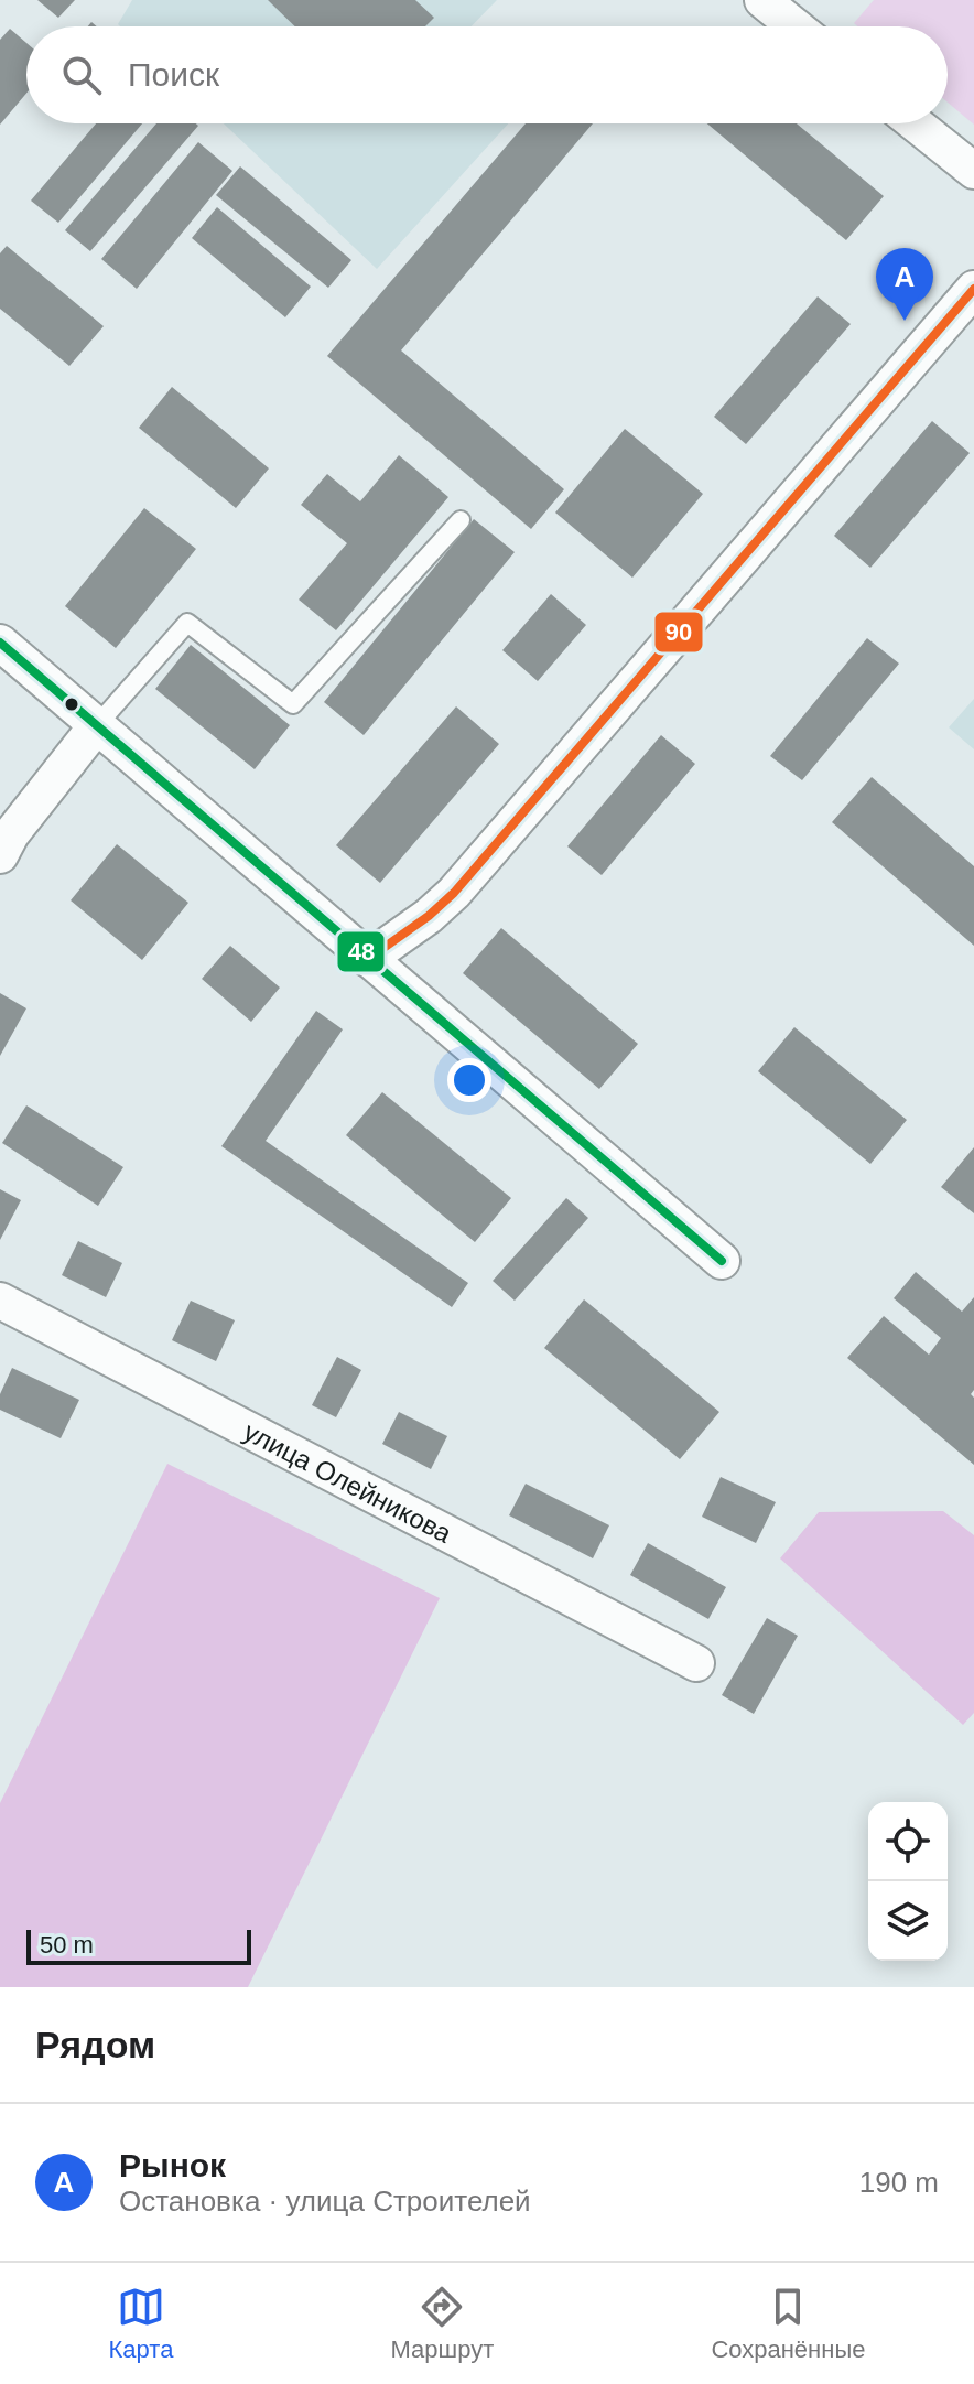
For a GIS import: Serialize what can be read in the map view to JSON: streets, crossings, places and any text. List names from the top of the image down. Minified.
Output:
{"streets":{"street":["улица Олейникова"]},"lines":["transit line 90","transit line 48"],"scale_bar":"50 m","page":{"search":"Поиск","pins":"A","scale":"50 m","heading":"Рядом","list":[{"mark":"A","name":"Рынок","note":"Остановка · улица Строителей","value":"190 m"}],"nav":["Карта","Маршрут","Сохранённые"]}}
